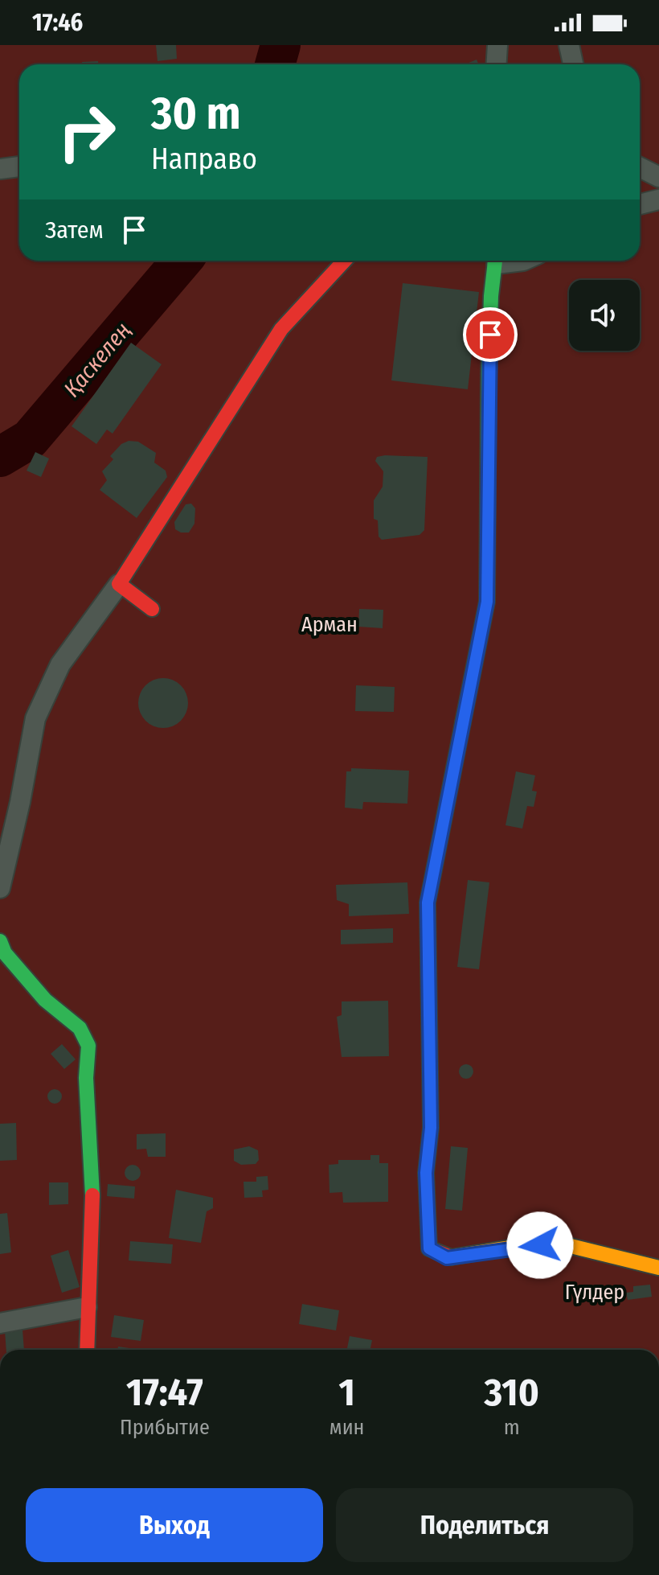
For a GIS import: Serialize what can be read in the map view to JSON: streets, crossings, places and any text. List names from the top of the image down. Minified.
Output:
{"water":["Қаскелең"],"parks":["Арман","Гүлдер"],"page":{"status":"17:46","turn":["30 m","Направо"],"then":"Затем","eta":["17:47","Прибытие","1","мин","310","m"],"buttons":["Выход","Поделиться"]}}
